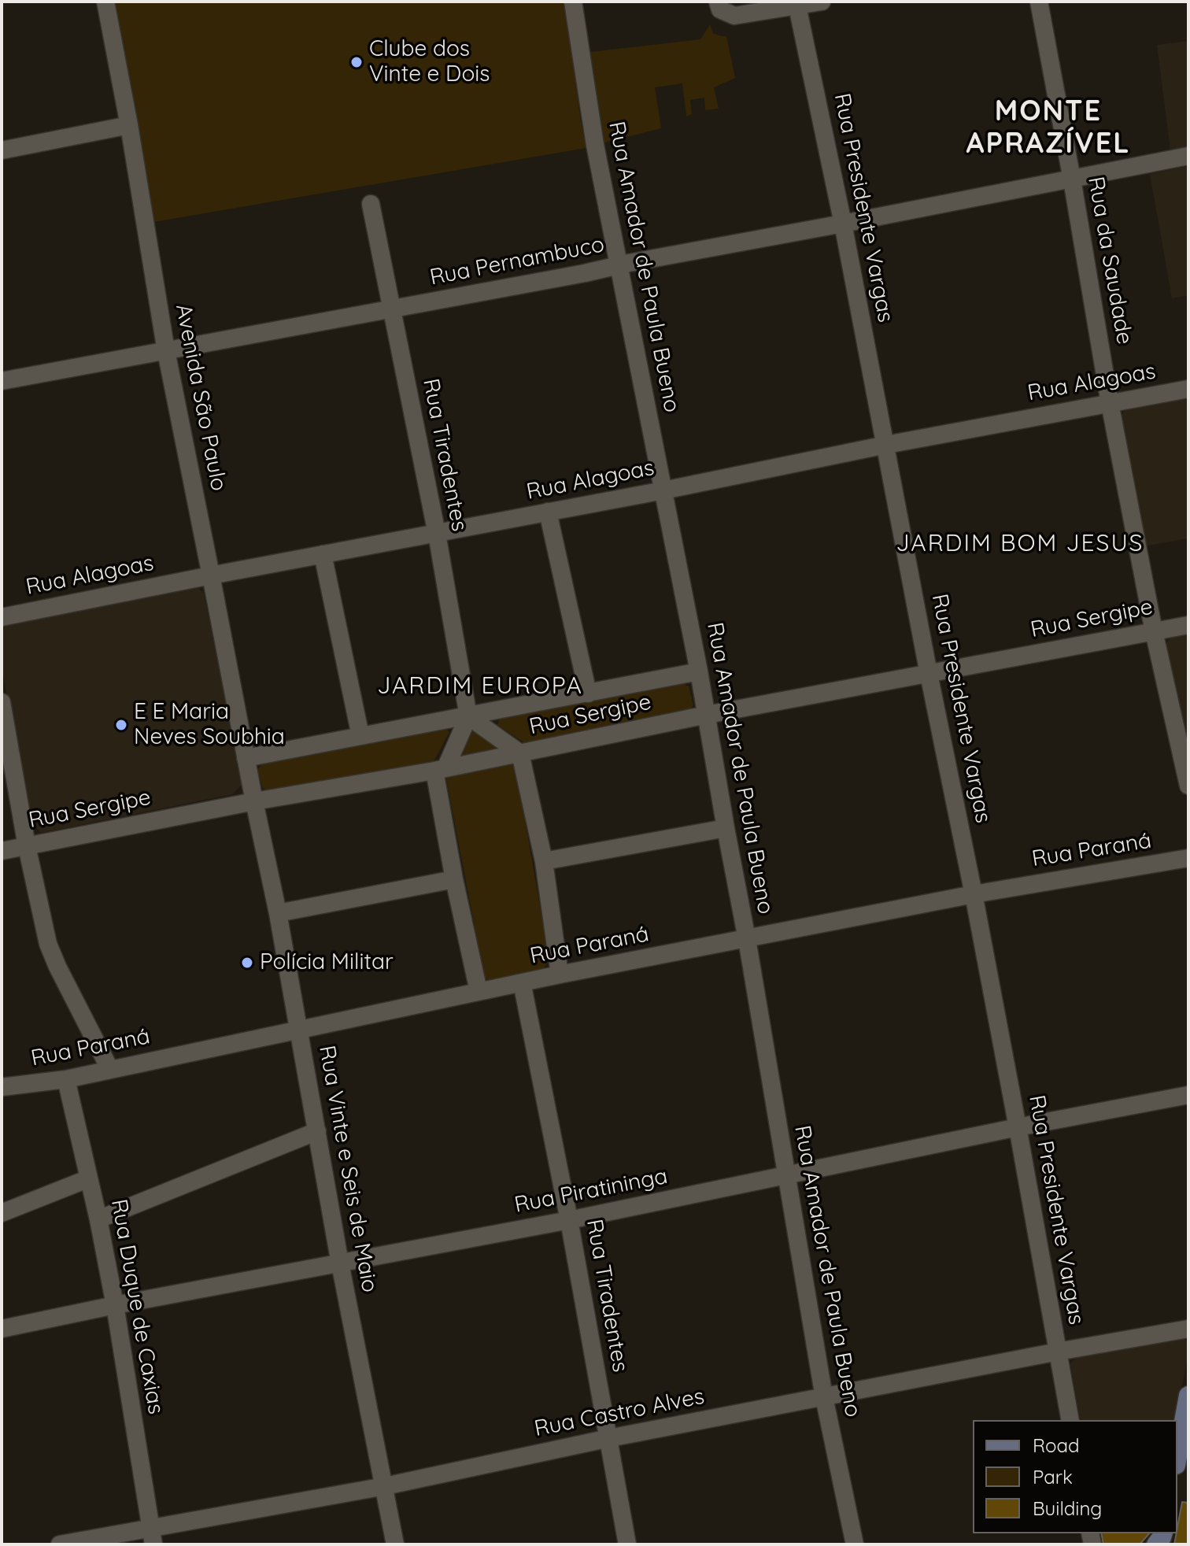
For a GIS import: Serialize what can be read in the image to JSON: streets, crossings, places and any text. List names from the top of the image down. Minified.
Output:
{"streets":{"street":["Rua Presidente Vargas","Rua da Saudade","Rua Pernambuco","Rua Amador de Paula Bueno","Rua Alagoas","Avenida São Paulo","Rua Tiradentes","Rua Sergipe","Rua Paraná","Rua Vinte e Seis de Maio","Rua Piratininga","Rua Duque de Caxias","Rua Castro Alves"]},"crossings":[["Rua Presidente Vargas","Rua Pernambuco"],["Rua Presidente Vargas","Rua Alagoas"],["Rua Presidente Vargas","Rua Sergipe"],["Rua Presidente Vargas","Rua Paraná"],["Rua Presidente Vargas","Rua Piratininga"],["Rua Presidente Vargas","Rua Castro Alves"],["Rua da Saudade","Rua Pernambuco"],["Rua da Saudade","Rua Alagoas"],["Rua da Saudade","Rua Sergipe"],["Rua Pernambuco","Rua Amador de Paula Bueno"],["Rua Pernambuco","Avenida São Paulo"],["Rua Pernambuco","Rua Tiradentes"],["Rua Amador de Paula Bueno","Rua Alagoas"],["Rua Amador de Paula Bueno","Rua Sergipe"],["Rua Amador de Paula Bueno","Rua Paraná"],["Rua Amador de Paula Bueno","Rua Piratininga"],["Rua Amador de Paula Bueno","Rua Castro Alves"],["Rua Alagoas","Avenida São Paulo"],["Rua Alagoas","Rua Tiradentes"],["Avenida São Paulo","Rua Sergipe"],["Avenida São Paulo","Rua Vinte e Seis de Maio"],["Rua Tiradentes","Rua Sergipe"],["Rua Tiradentes","Rua Paraná"],["Rua Tiradentes","Rua Piratininga"],["Rua Tiradentes","Rua Castro Alves"],["Rua Sergipe","Rua Vinte e Seis de Maio"],["Rua Paraná","Rua Vinte e Seis de Maio"],["Rua Paraná","Rua Duque de Caxias"],["Rua Vinte e Seis de Maio","Rua Piratininga"],["Rua Vinte e Seis de Maio","Rua Castro Alves"],["Rua Piratininga","Rua Duque de Caxias"],["Rua Duque de Caxias","Rua Castro Alves"]],"districts":["MONTE APRAZÍVEL","JARDIM BOM JESUS","JARDIM EUROPA"],"places":["Clube dos Vinte e Dois","E E Maria Neves Soubhia","Polícia Militar"],"legend":["Road","Park","Building"]}
